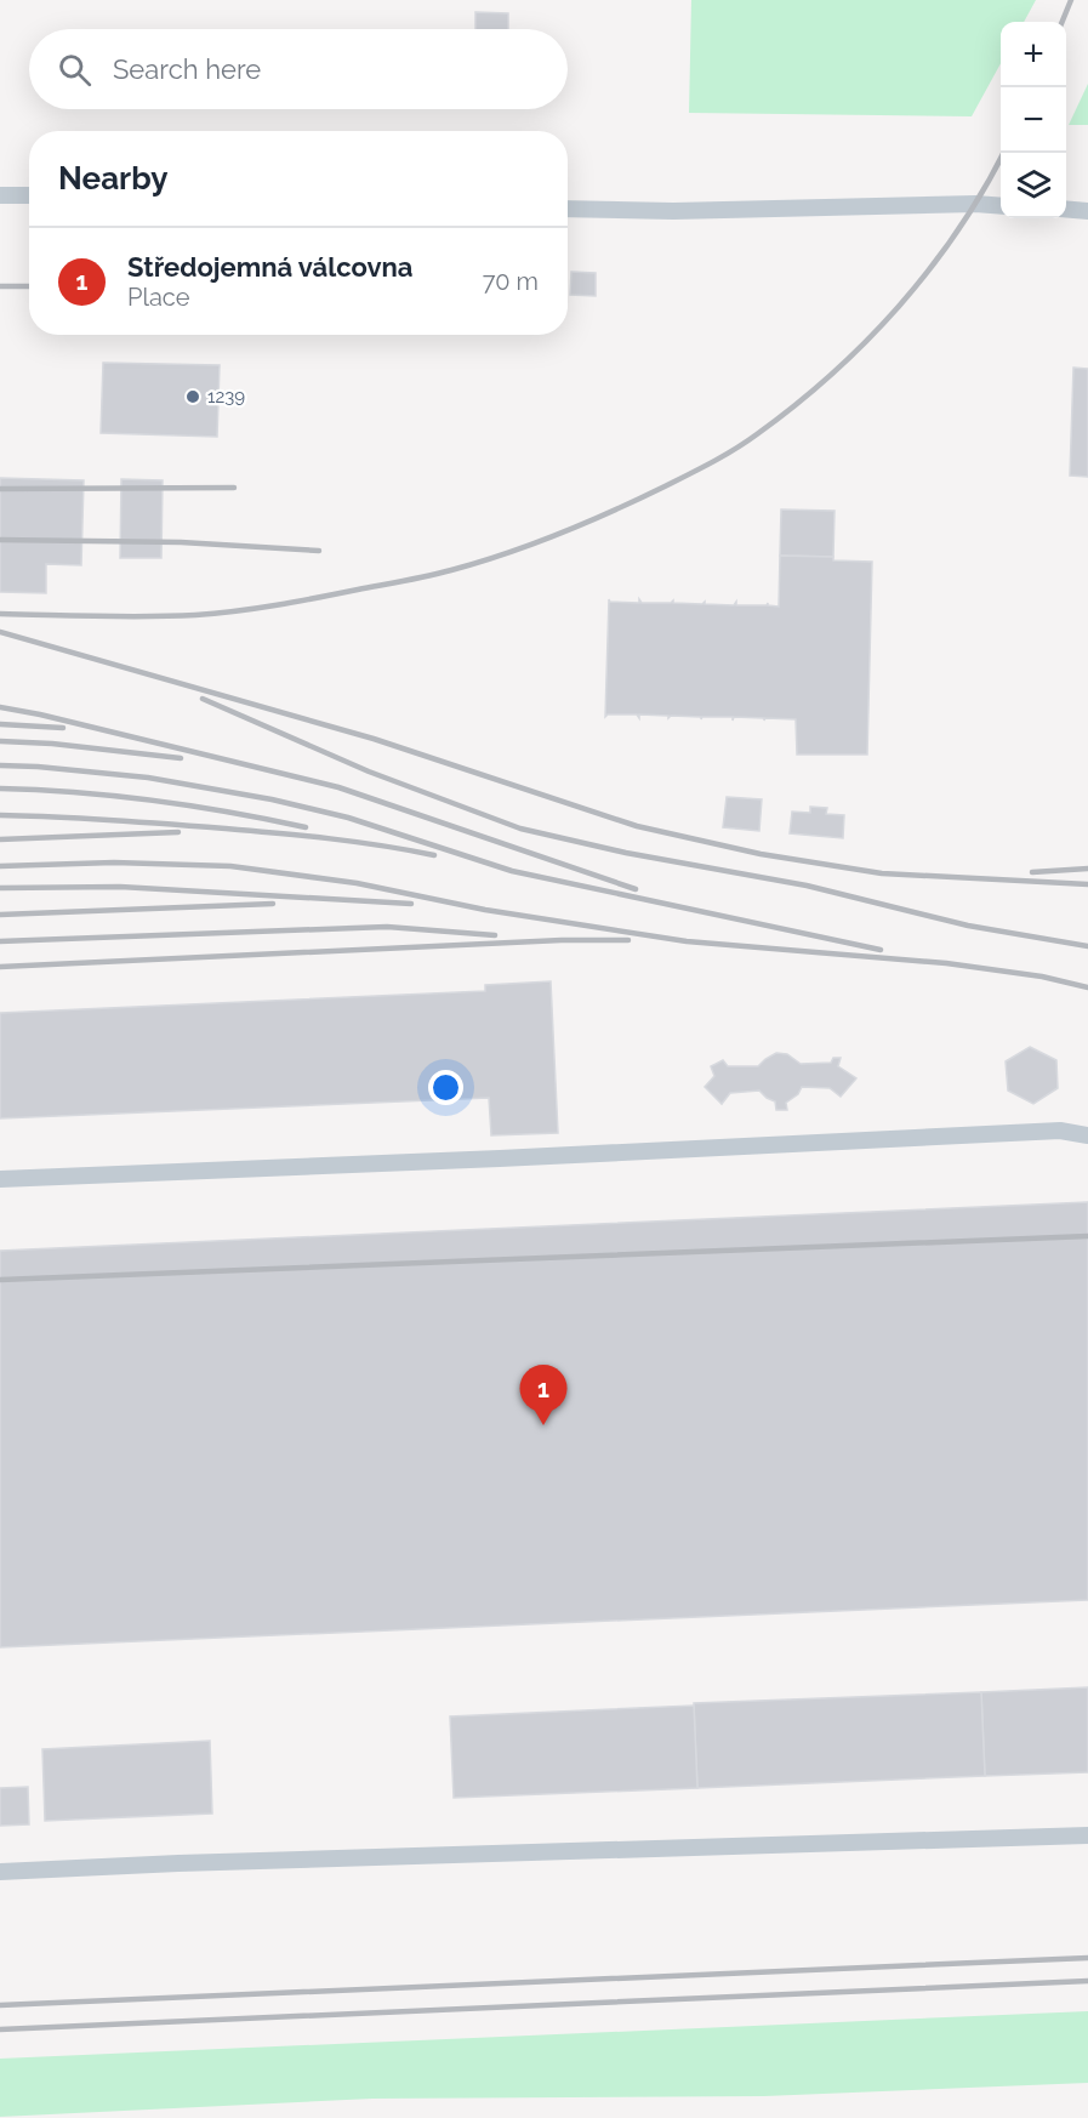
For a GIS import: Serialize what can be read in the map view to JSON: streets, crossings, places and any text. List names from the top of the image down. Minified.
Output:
{"places":["1239"],"page":{"map_buttons":["+","−"],"search":"Search here","heading":"Nearby","list":[{"mark":"1","name":"Středojemná válcovna","note":"Place","value":"70 m"}],"pins":"1"}}
